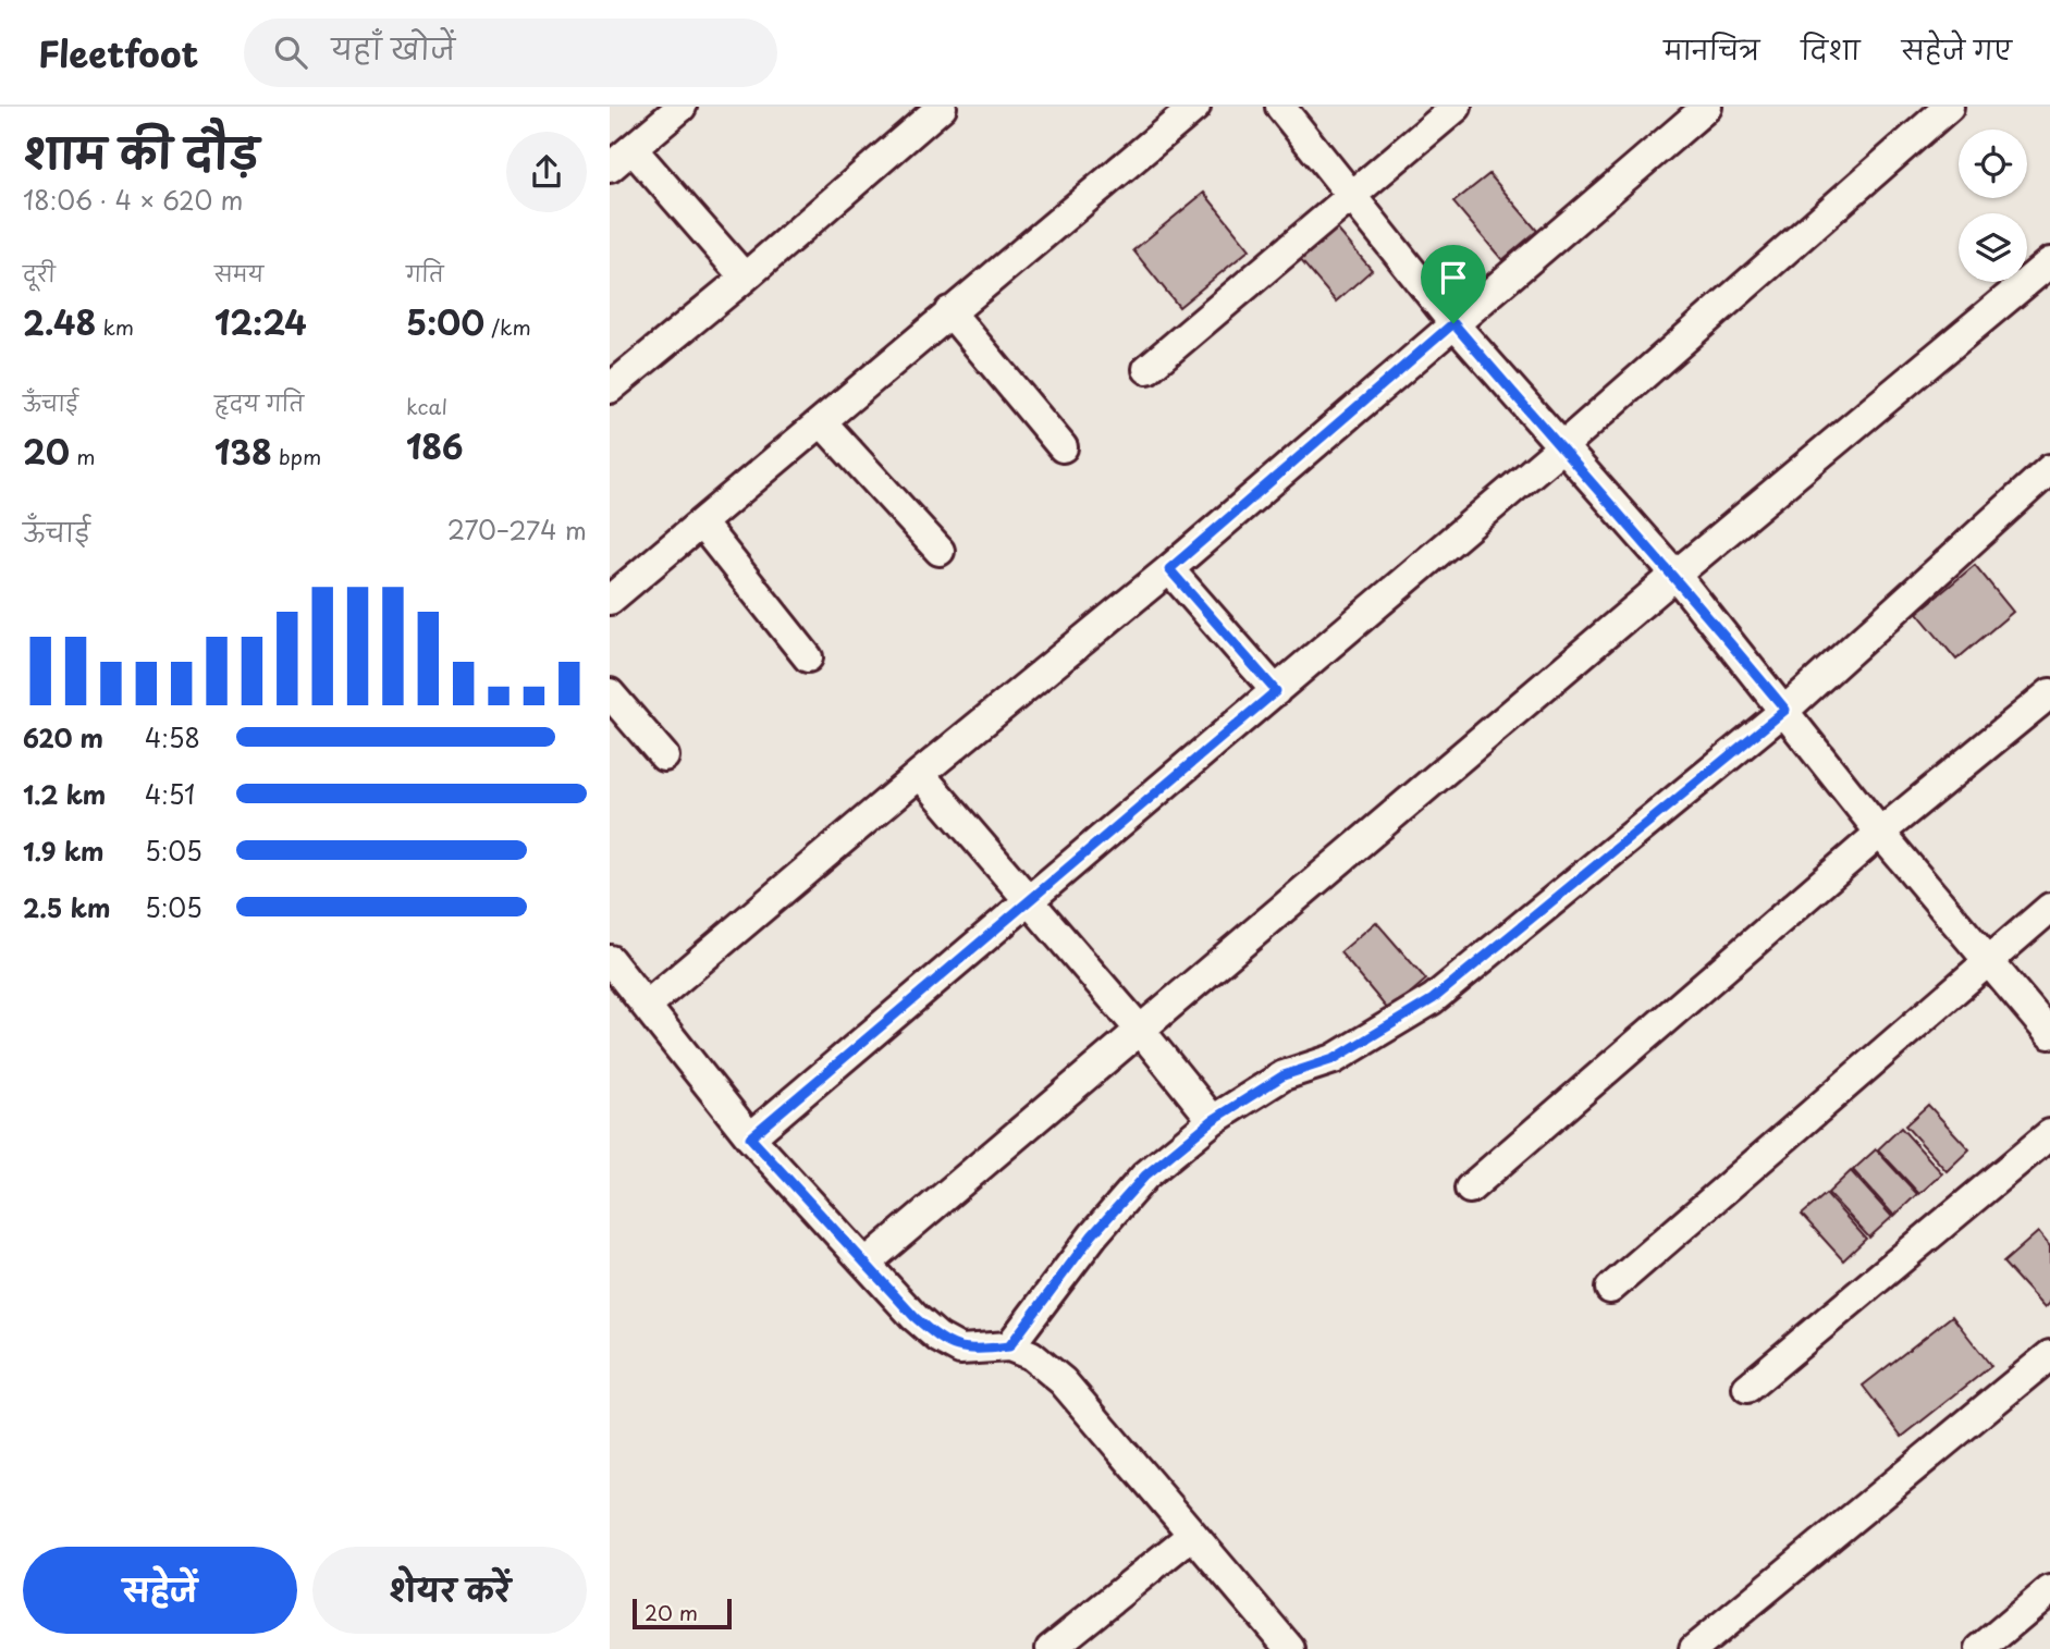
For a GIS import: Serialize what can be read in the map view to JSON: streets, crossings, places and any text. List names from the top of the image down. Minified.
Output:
{"scale_bar":"20 m","page":{"header":"Fleetfoot","search":"यहाँ खोजें","nav":["मानचित्र","दिशा","सहेजे गए"],"heading":["शाम की दौड़","18:06 · 4 × 620 m"],"stats":[["दूरी","2.48 km"],["समय","12:24"],["गति","5:00 /km"],["ऊँचाई","20 m"],["हृदय गति","138 bpm"],["kcal","186"]],"chart":["ऊँचाई","270–274 m"],"list":[{"name":"620 m","note":"4:58"},{"name":"1.2 km","note":"4:51"},{"name":"1.9 km","note":"5:05"},{"name":"2.5 km","note":"5:05"}],"buttons":["सहेजें","शेयर करें"],"scale":"20 m"}}
